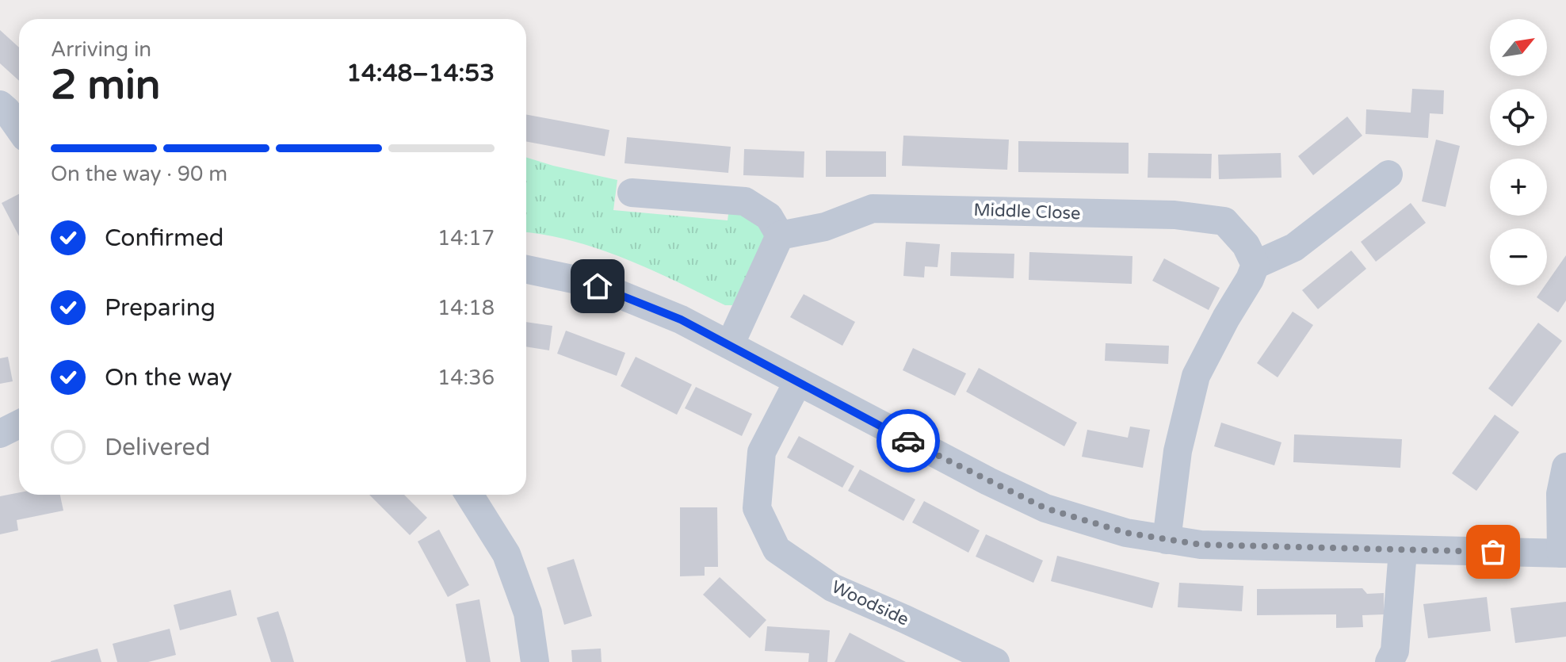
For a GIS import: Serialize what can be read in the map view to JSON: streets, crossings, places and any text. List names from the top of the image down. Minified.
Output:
{"streets":{"street":["Middle Close","Woodside"]},"north":"top right","page":{"map_buttons":["+","−"],"heading":["2 min","Arriving in","14:48–14:53"],"bar":"On the way · 90 m","list":[["Confirmed","14:17"],["Preparing","14:18"],["On the way","14:36"],"Delivered"]}}
